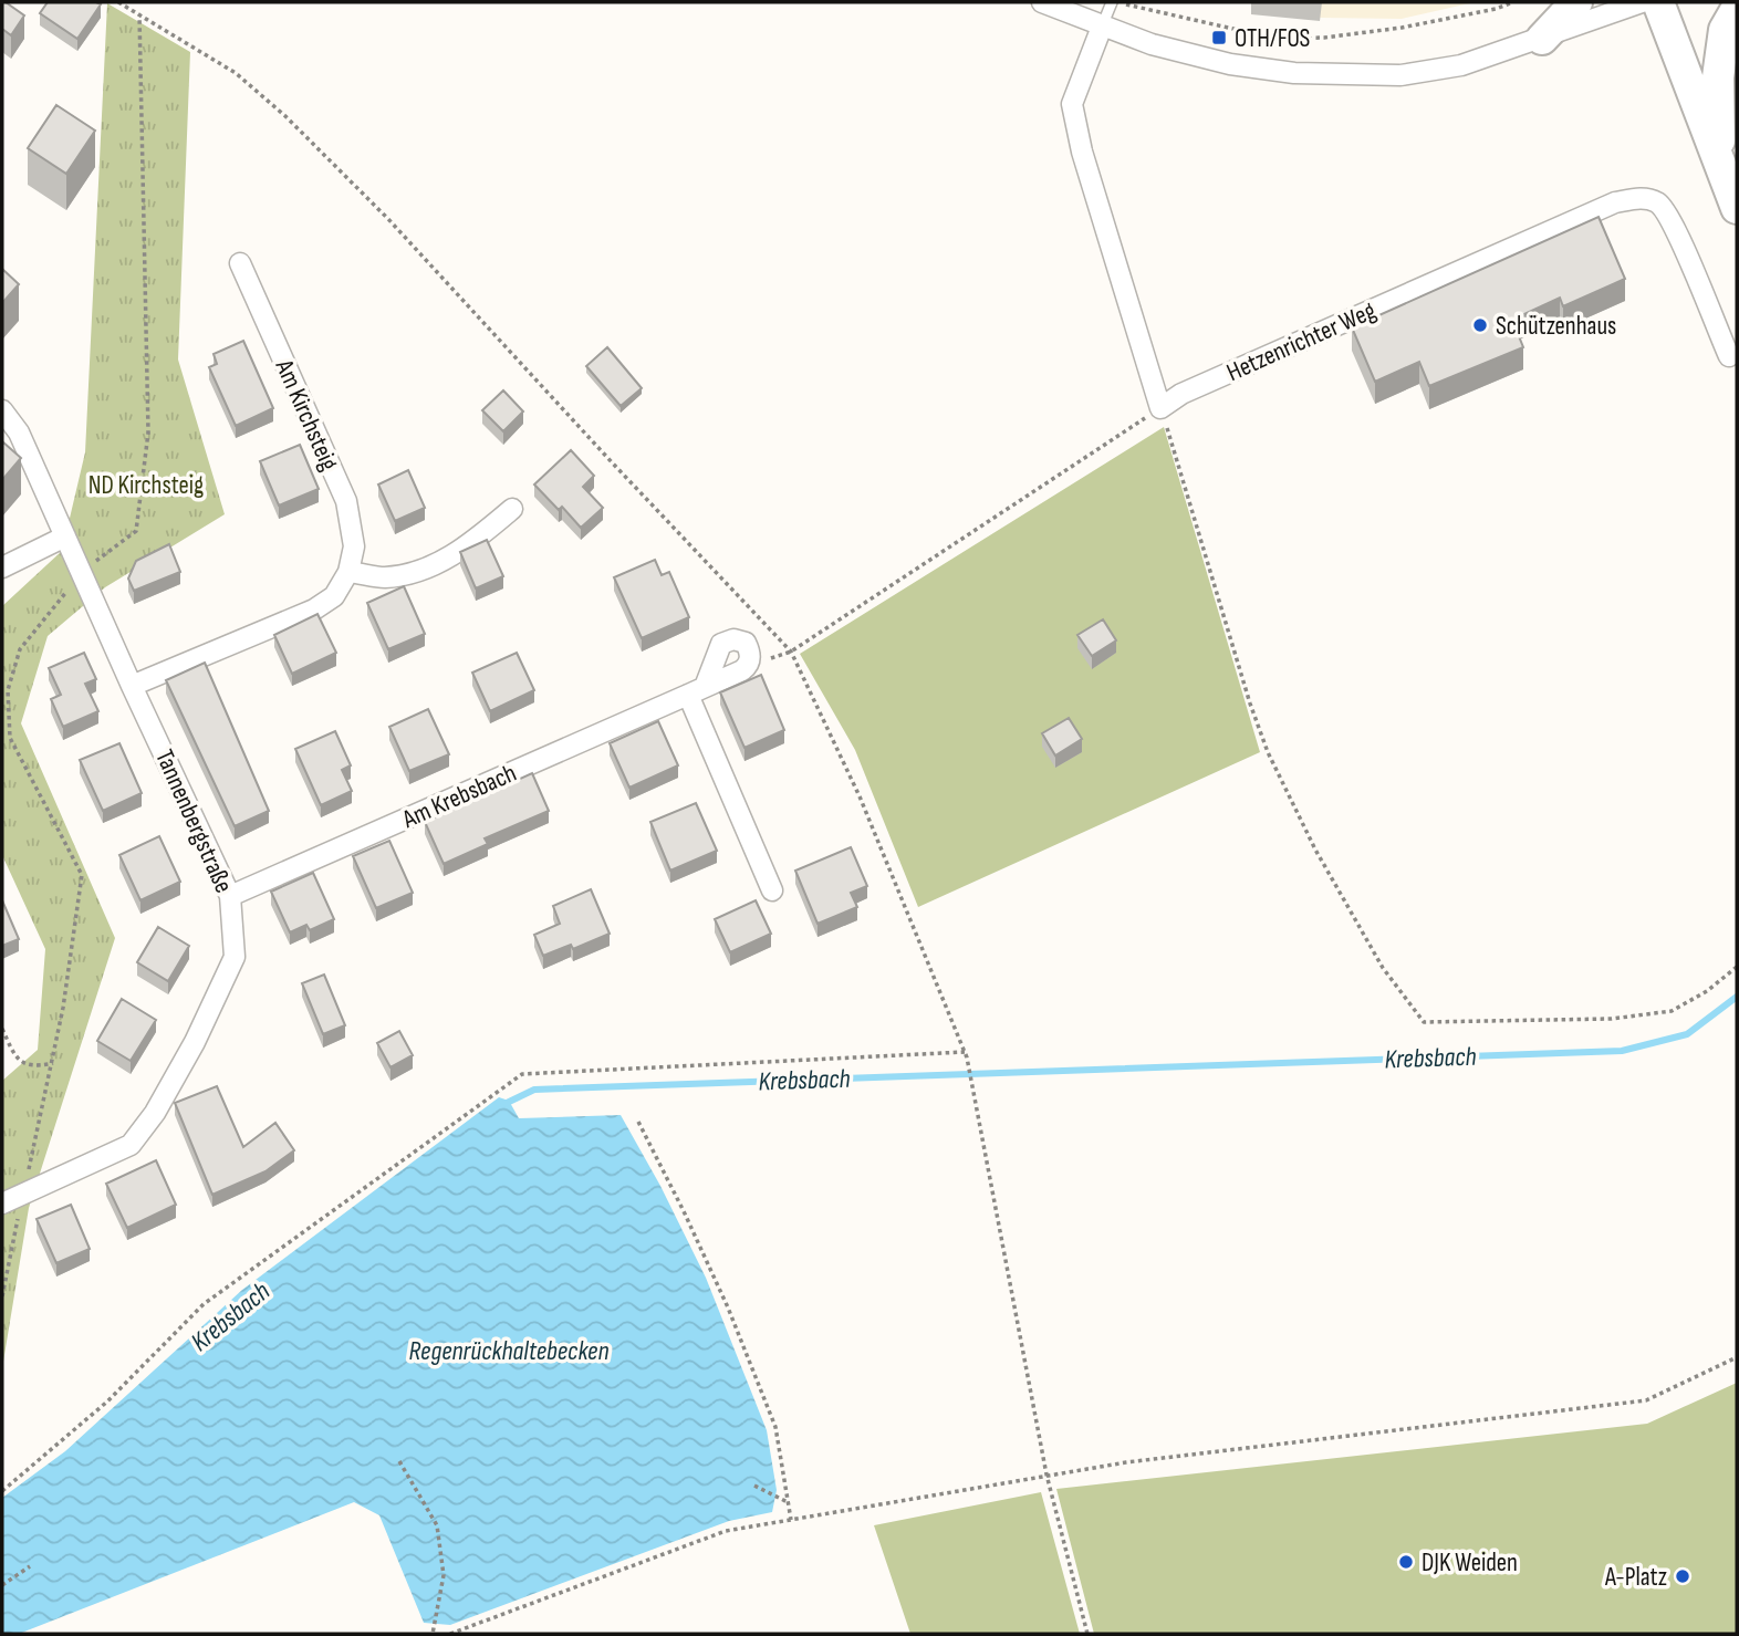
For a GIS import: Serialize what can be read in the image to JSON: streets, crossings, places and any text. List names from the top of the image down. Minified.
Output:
{"streets":{"street":["Hetzenrichter Weg","Am Kirchsteig","Am Krebsbach","Tannenbergstraße"]},"crossings":[["Am Krebsbach","Tannenbergstraße"]],"water":["Krebsbach","Regenrückhaltebecken"],"parks":["ND Kirchsteig"],"places":{"transit":["OTH/FOS"],"other":["Schützenhaus","DJK Weiden","A-Platz"]}}
